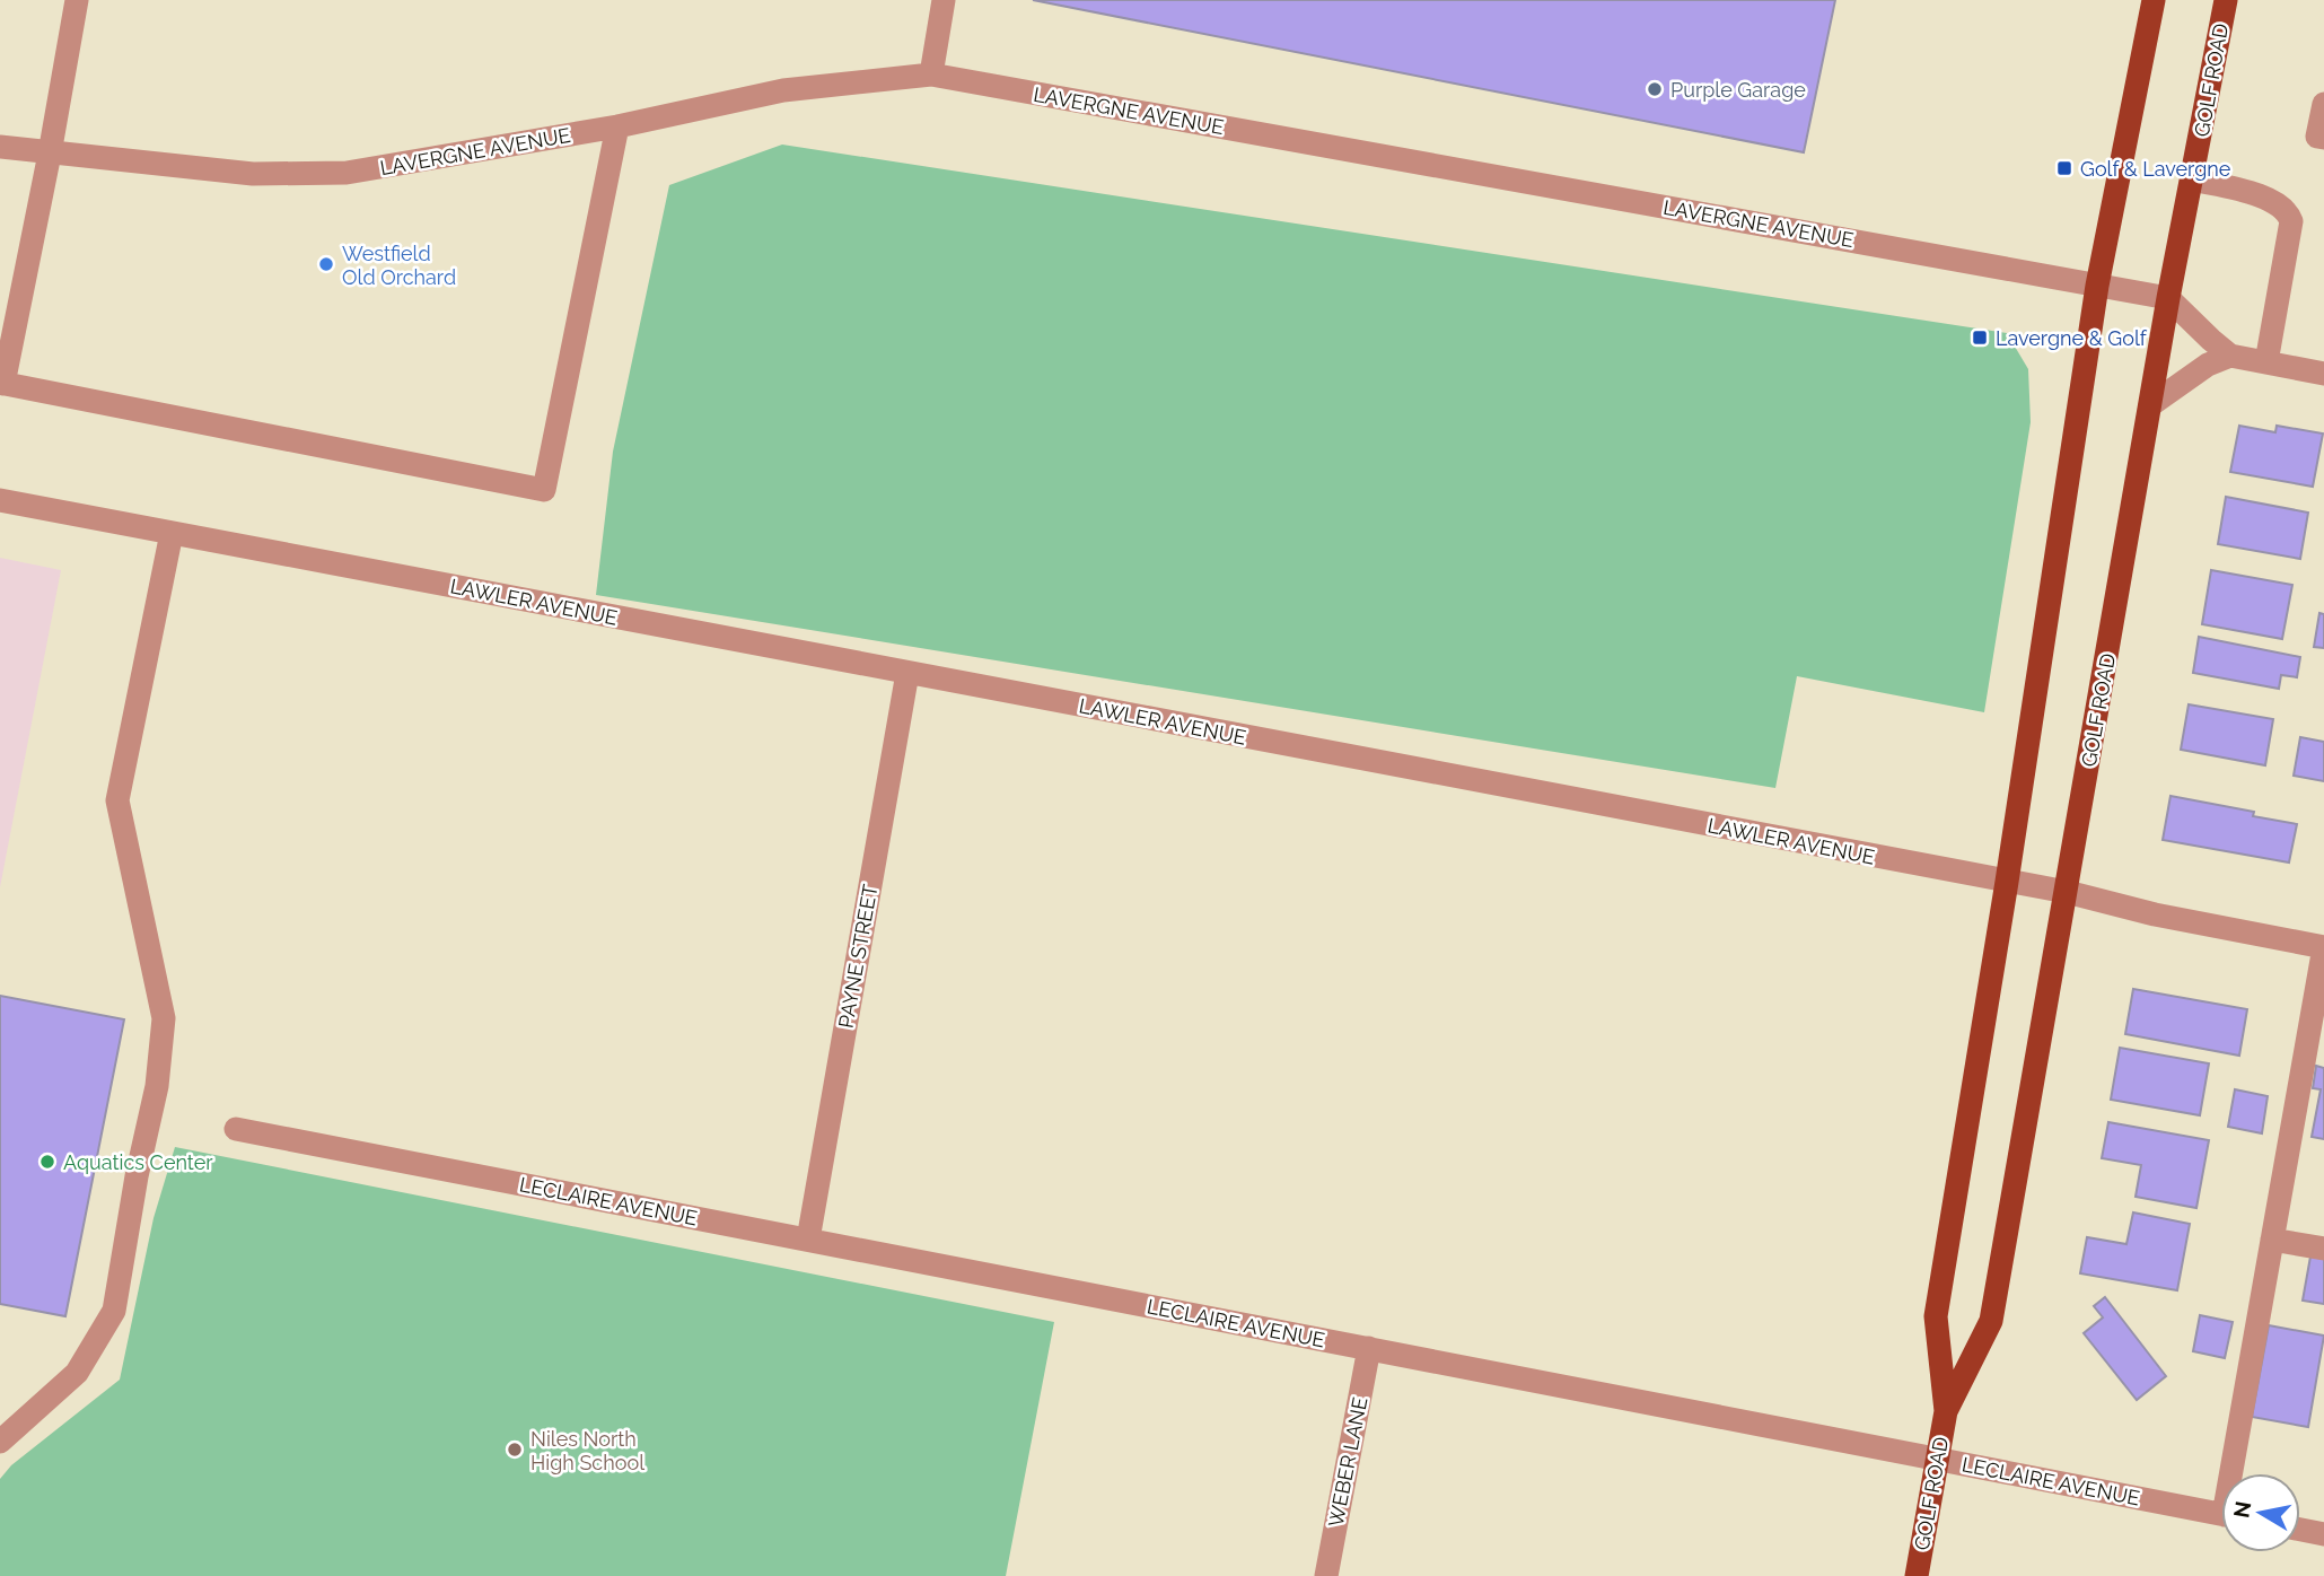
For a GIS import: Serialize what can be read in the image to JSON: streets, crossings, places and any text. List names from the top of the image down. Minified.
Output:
{"streets":{"main road":["GOLF ROAD"],"street":["LAVERGNE AVENUE","LAWLER AVENUE","PAYNE STREET","LECLAIRE AVENUE","WEBER LANE"]},"crossings":[["GOLF ROAD","LAVERGNE AVENUE"],["GOLF ROAD","LAWLER AVENUE"],["GOLF ROAD","LECLAIRE AVENUE"],["LAWLER AVENUE","PAYNE STREET"],["PAYNE STREET","LECLAIRE AVENUE"],["LECLAIRE AVENUE","WEBER LANE"]],"places":{"other":["Purple Garage","Westfield Old Orchard","Aquatics Center","Niles North High School"],"transit":["Golf & Lavergne","Lavergne & Golf"]},"north":"left"}
